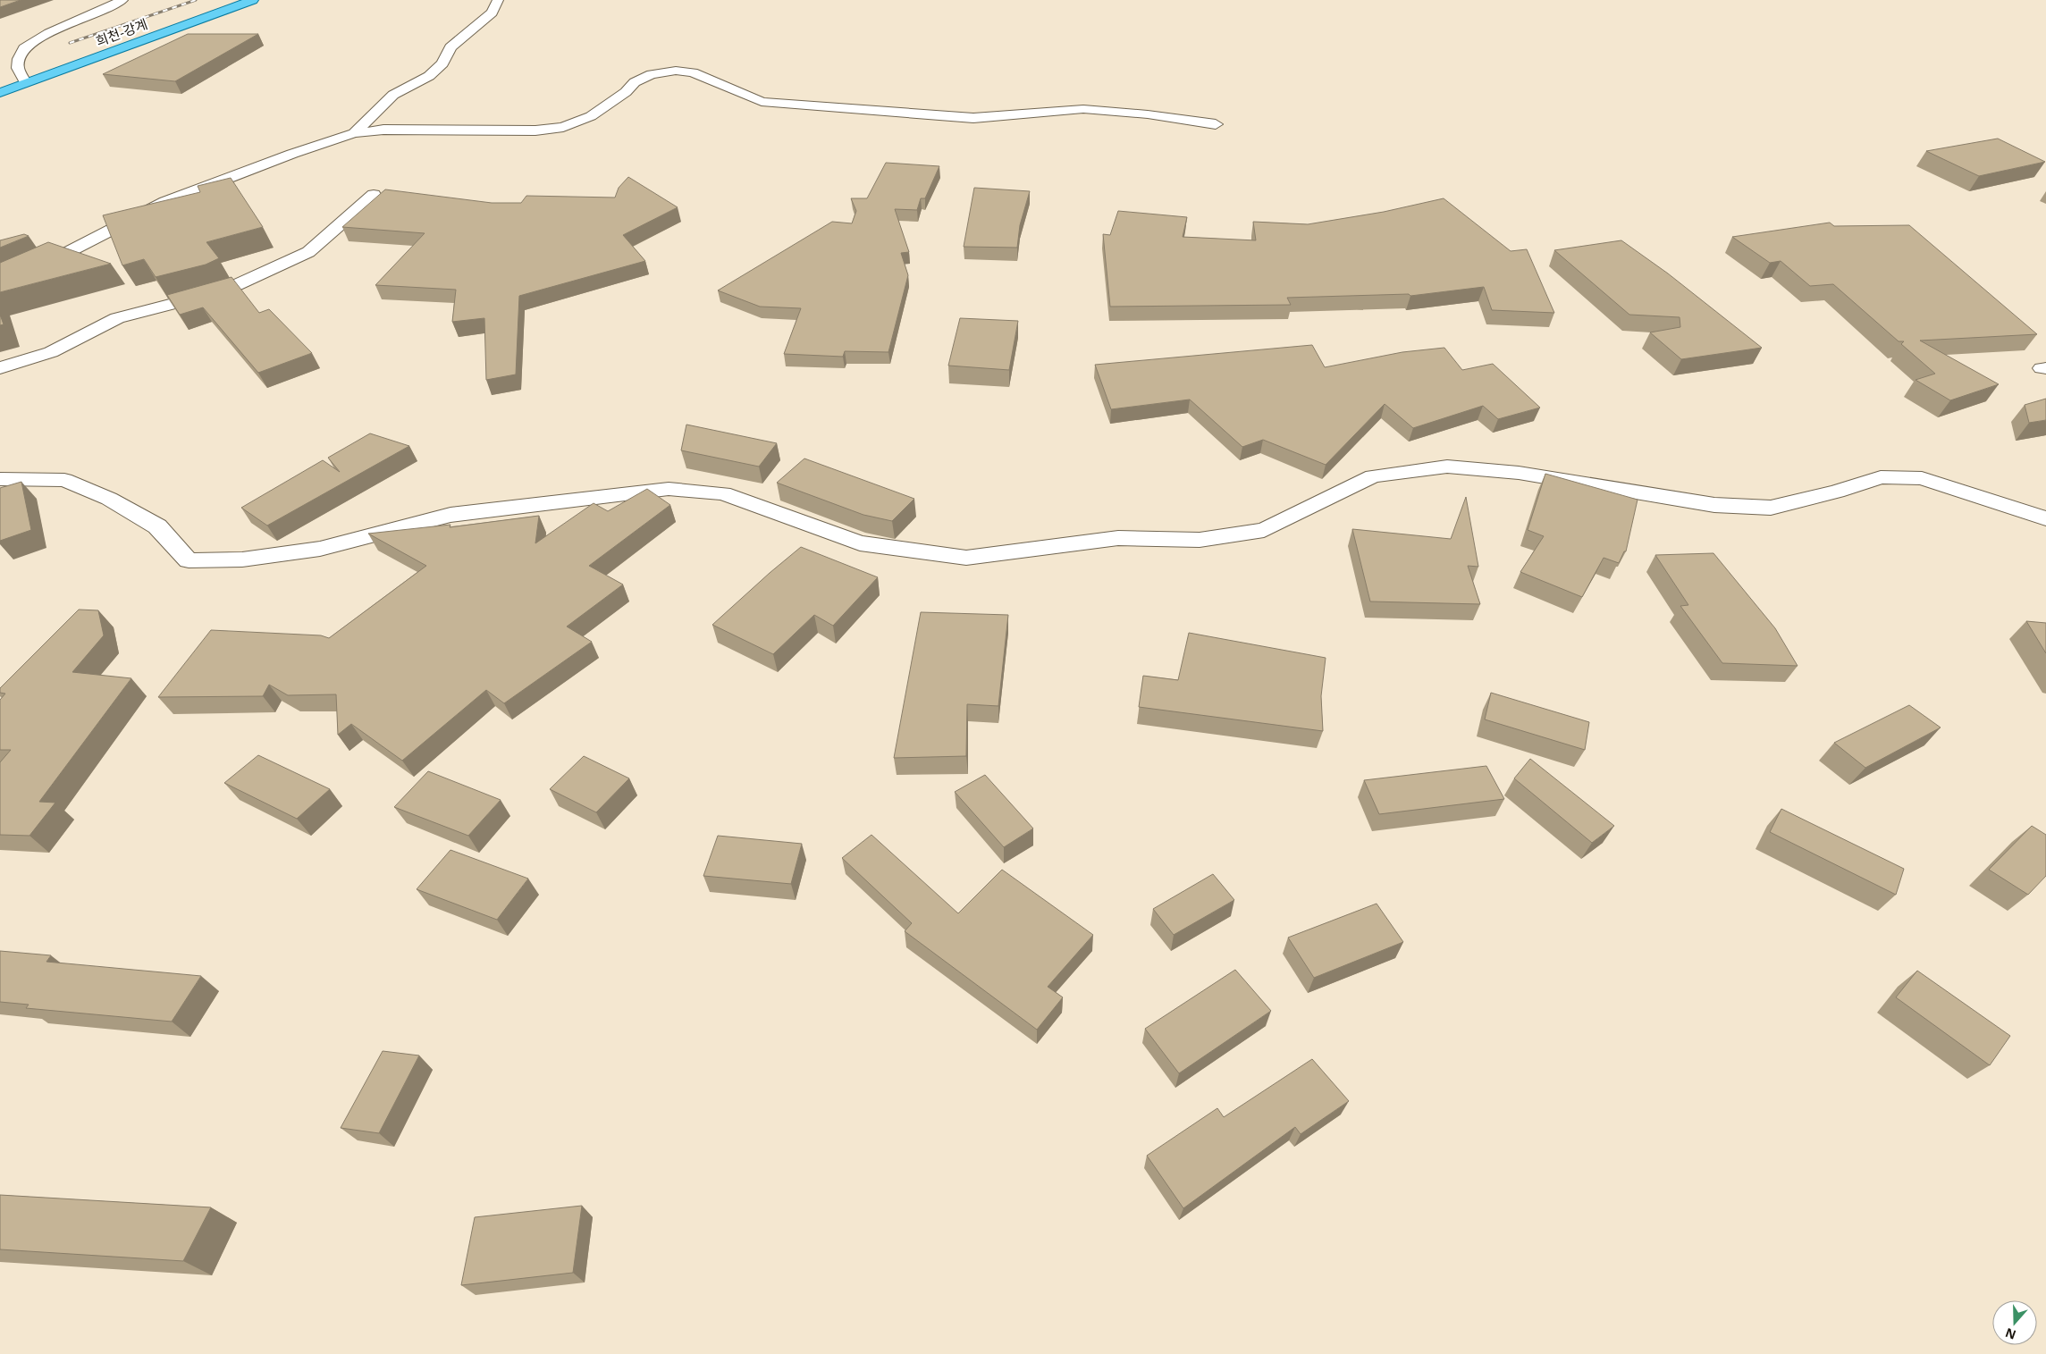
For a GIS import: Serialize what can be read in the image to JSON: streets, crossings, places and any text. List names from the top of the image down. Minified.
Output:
{"streets":{"main road":["희천-강계"]},"north":"bottom"}
